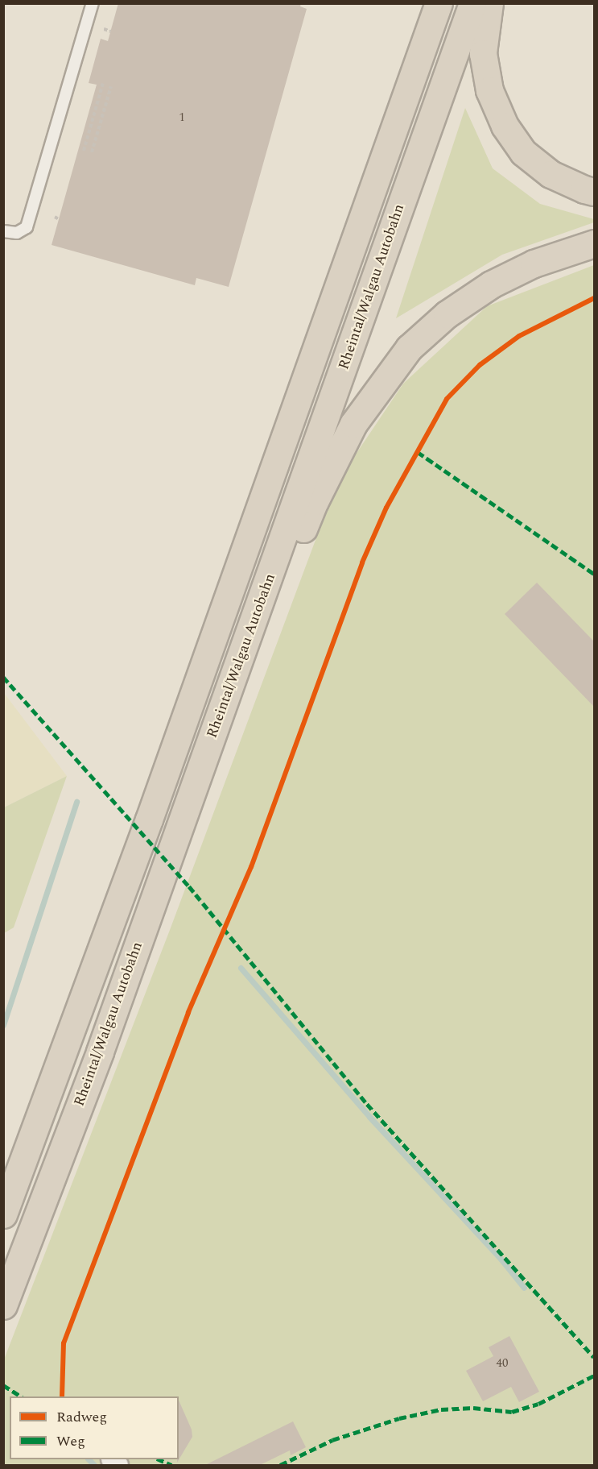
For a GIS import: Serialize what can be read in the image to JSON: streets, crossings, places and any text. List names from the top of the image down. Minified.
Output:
{"streets":{"highway":["Rheintal/Walgau Autobahn"]},"house_numbers":["1","40"],"legend":["Radweg","Weg"]}
